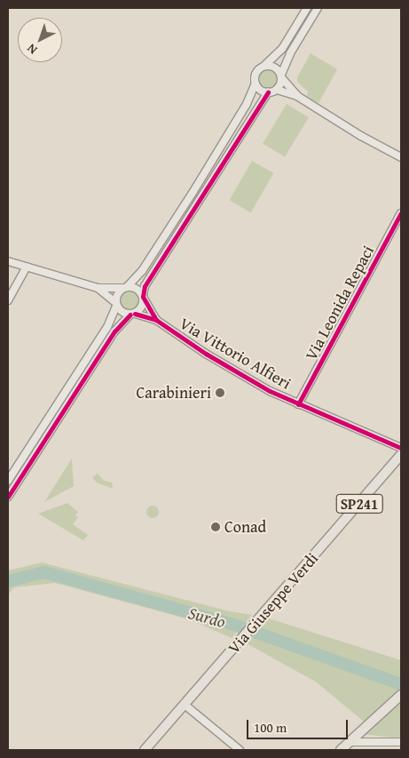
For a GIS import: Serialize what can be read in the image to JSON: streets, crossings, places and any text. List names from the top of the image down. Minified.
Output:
{"streets":{"main road":["SP241","Via Giuseppe Verdi"],"street":["Via Leonida Repaci","Via Vittorio Alfieri"]},"crossings":[["Via Leonida Repaci","Via Vittorio Alfieri"]],"water":["Surdo"],"places":["Carabinieri","Conad"],"scale_bar":"100 m","north":"bottom left"}
